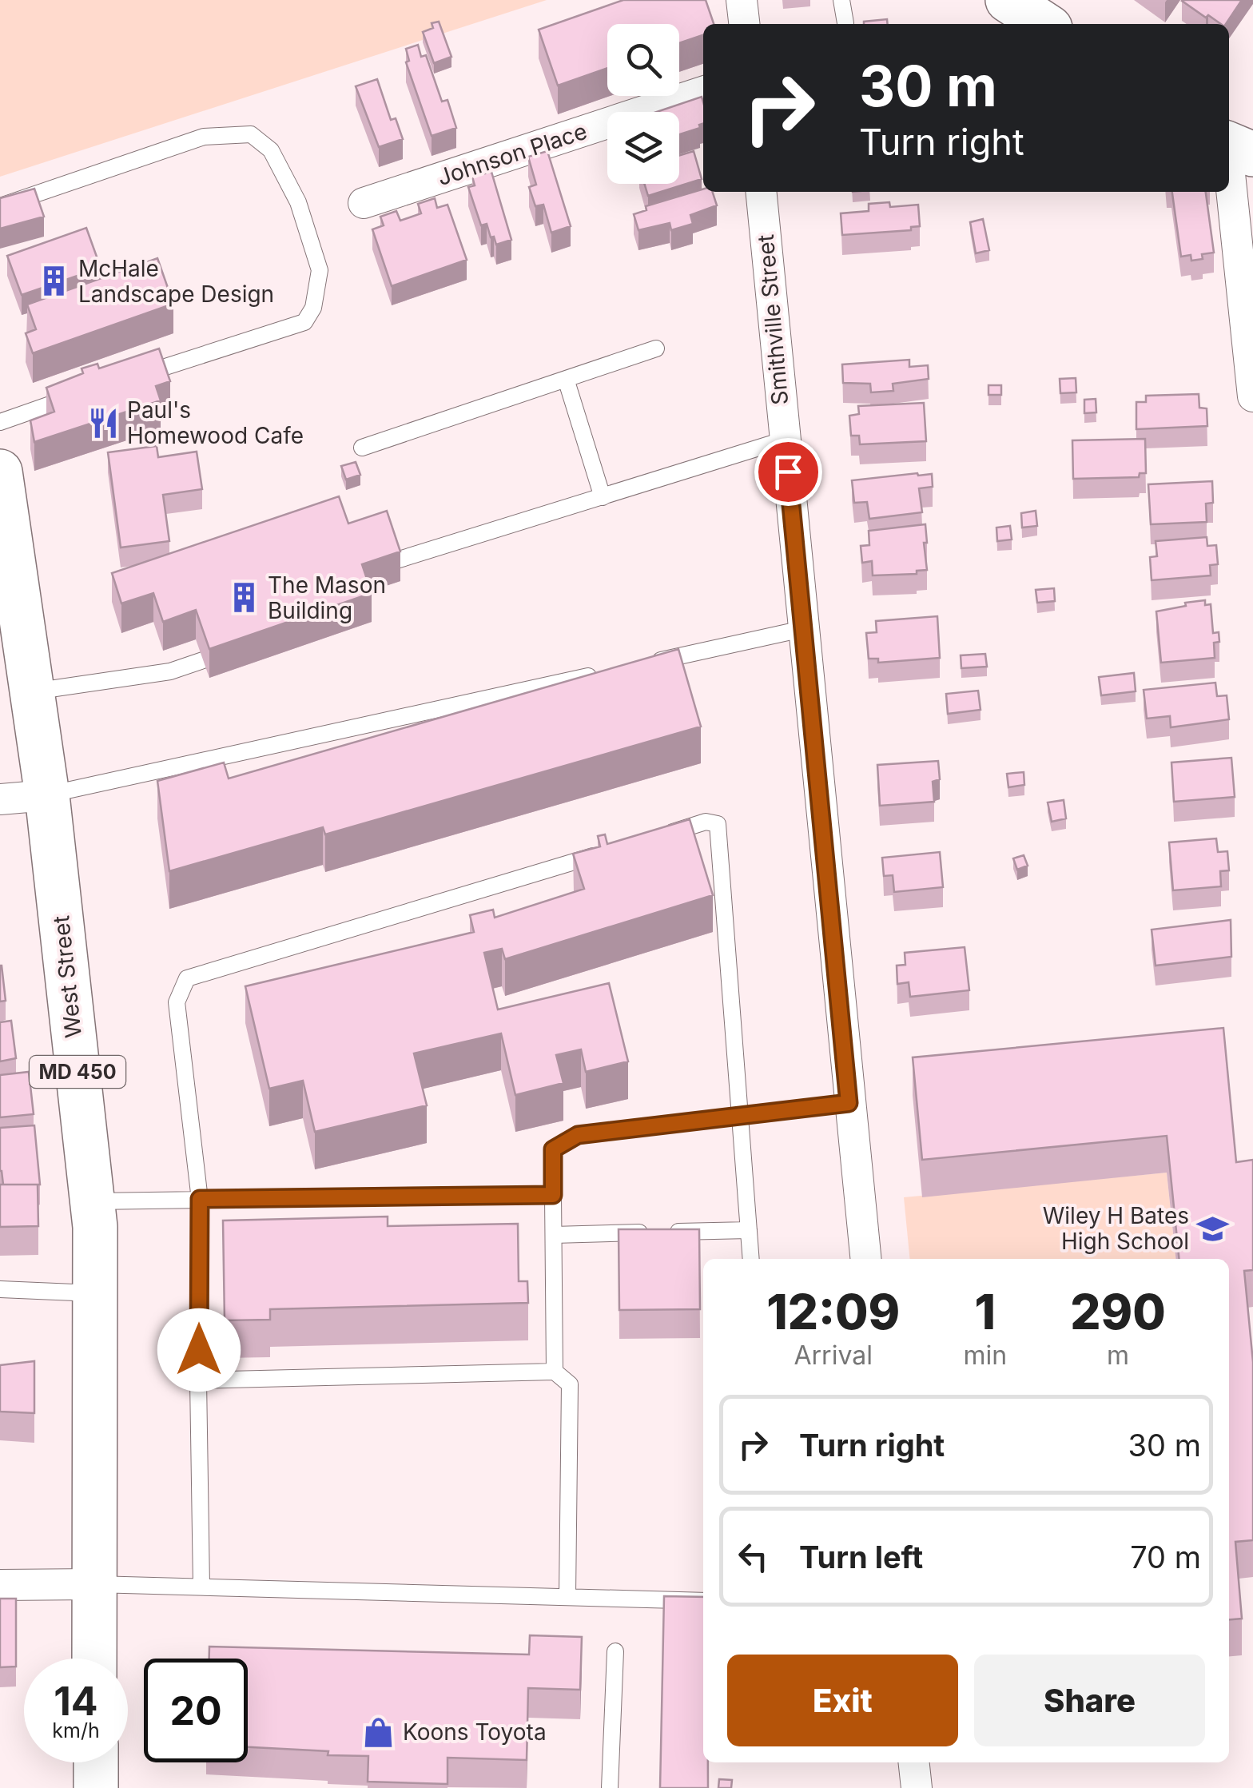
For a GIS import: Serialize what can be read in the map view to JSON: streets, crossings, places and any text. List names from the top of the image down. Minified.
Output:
{"streets":{"main road":["West Street","MD 450"],"street":["Johnson Place","Smithville Street"]},"places":{"building":["McHale Landscape Design","The Mason Building"],"restaurant":["Paul's Homewood Cafe"],"school or university":["Wiley H Bates High School"],"shop":["Koons Toyota"]},"page":{"turn":["30 m","Turn right"],"eta":["12:09","Arrival","1","min","290","m"],"list":[{"name":"Turn right","value":"30 m"},{"name":"Turn left","value":"70 m"}],"buttons":["Exit","Share"],"speed":"14 km/h","limit":"20"}}
